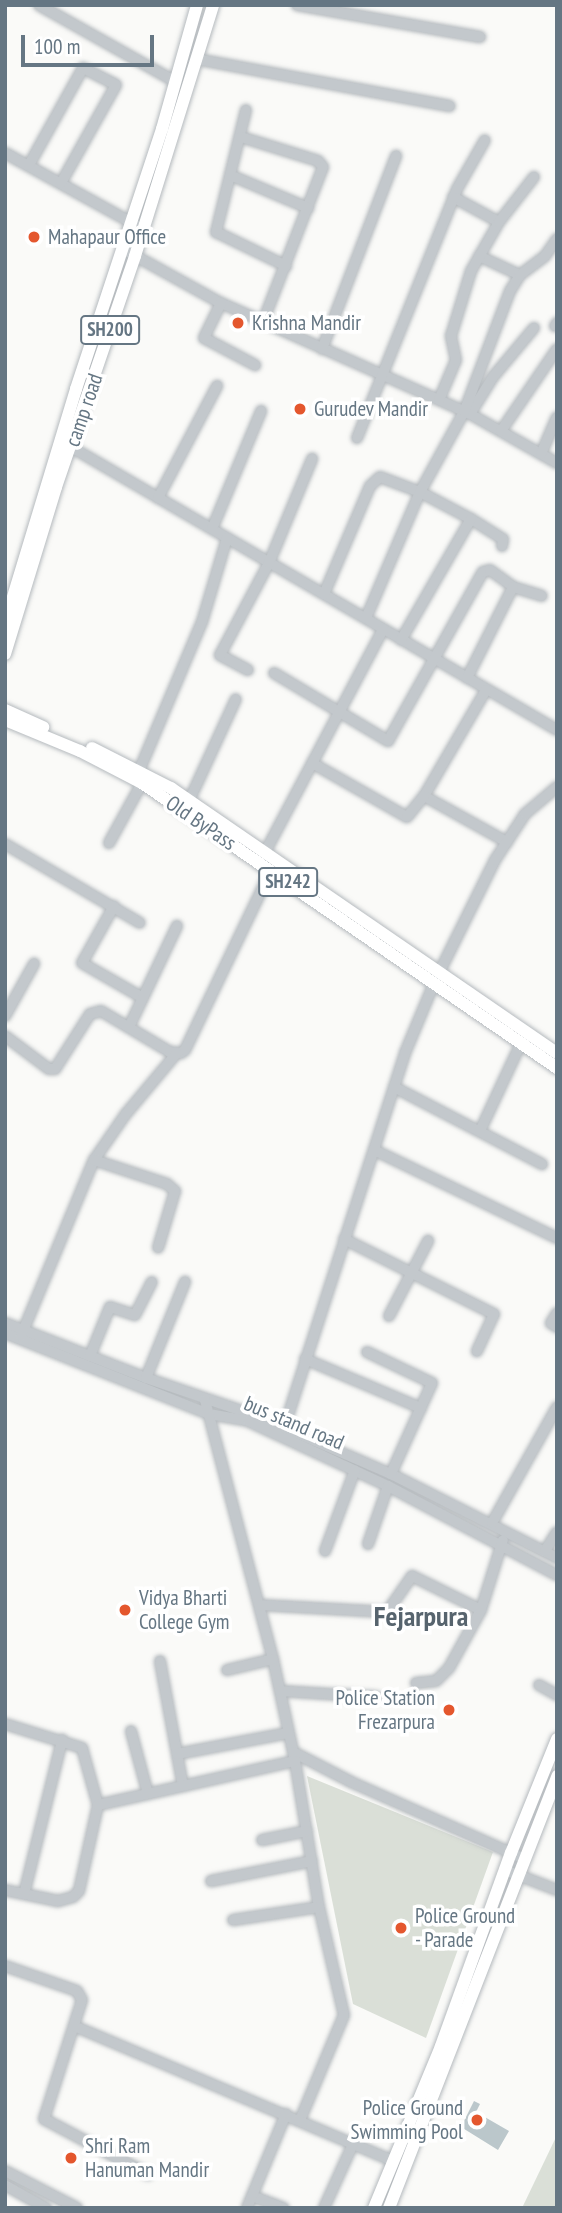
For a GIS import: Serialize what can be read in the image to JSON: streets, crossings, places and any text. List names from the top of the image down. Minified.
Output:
{"streets":{"main road":["SH200","camp road","Old ByPass","SH242"],"street":["bus stand road"]},"districts":["Fejarpura"],"places":["Mahapaur Office","Krishna Mandir","Gurudev Mandir","Vidya Bharti College Gym","Police Station Frezarpura","Police Ground - Parade","Police Ground Swimming Pool","Shri Ram Hanuman Mandir"],"scale_bar":"100 m"}
